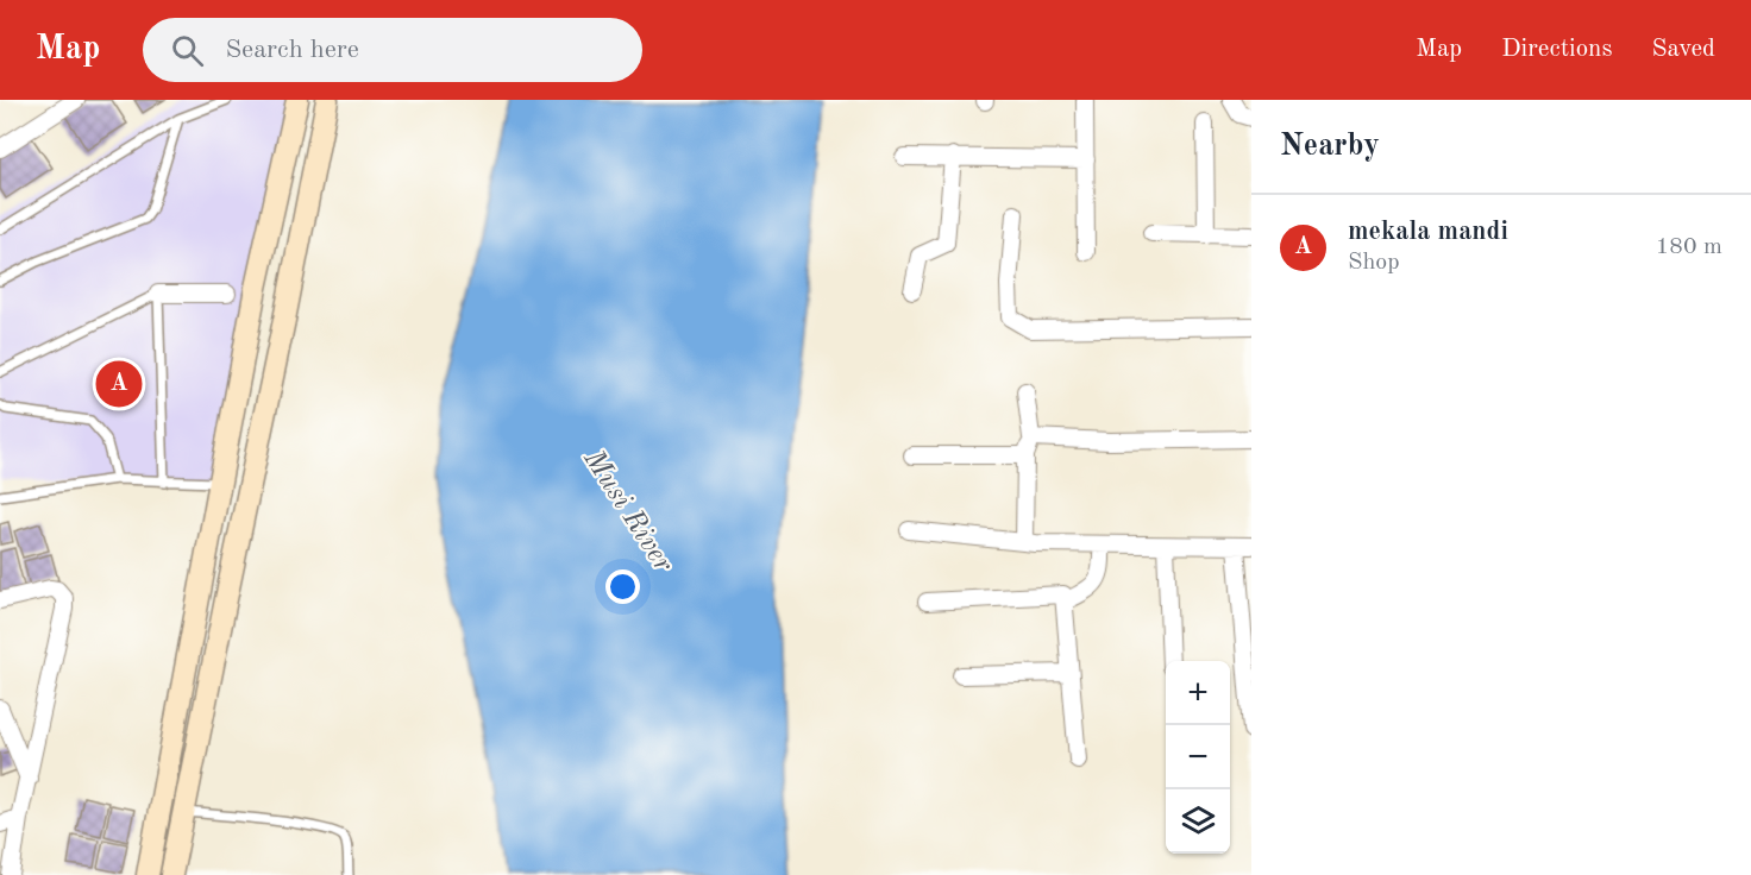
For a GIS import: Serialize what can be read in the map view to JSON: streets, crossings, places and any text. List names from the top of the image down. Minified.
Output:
{"water":["Musi River"],"page":{"header":"Map","search":"Search here","nav":["Map","Directions","Saved"],"heading":"Nearby","list":[{"mark":"A","name":"mekala mandi","note":"Shop","value":"180 m"}],"pins":"A","map_buttons":["+","−"]}}
